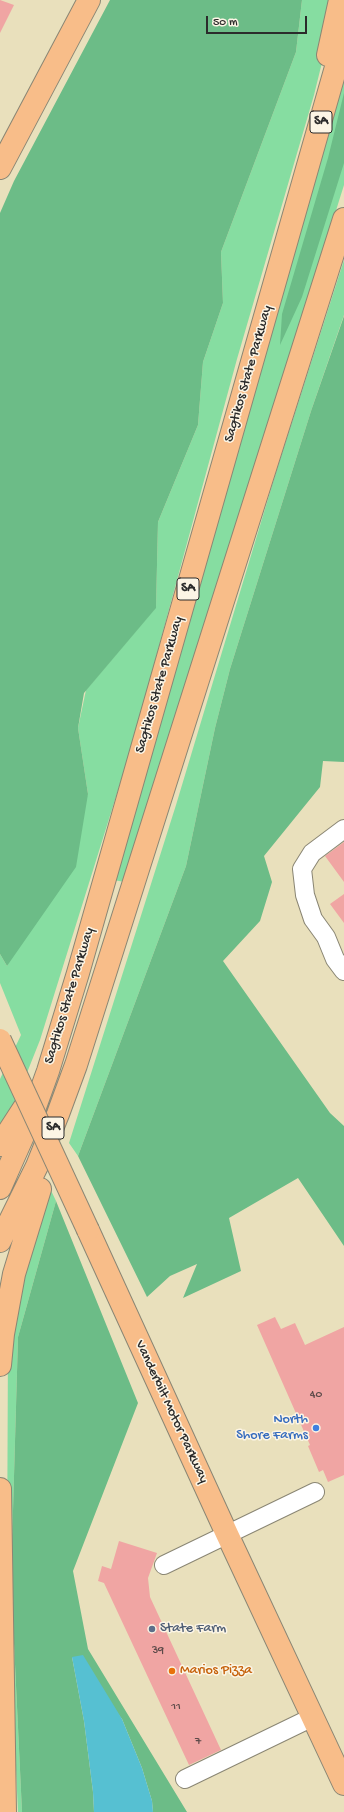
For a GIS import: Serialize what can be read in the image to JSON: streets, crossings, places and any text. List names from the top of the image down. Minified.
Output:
{"streets":{"main road":["SA","Sagtikos State Parkway","Vanderbilt Motor Parkway"]},"places":["North Shore Farms","State Farm","Marios Pizza"],"house_numbers":["40","39","11","7"],"scale_bar":"50 m"}
